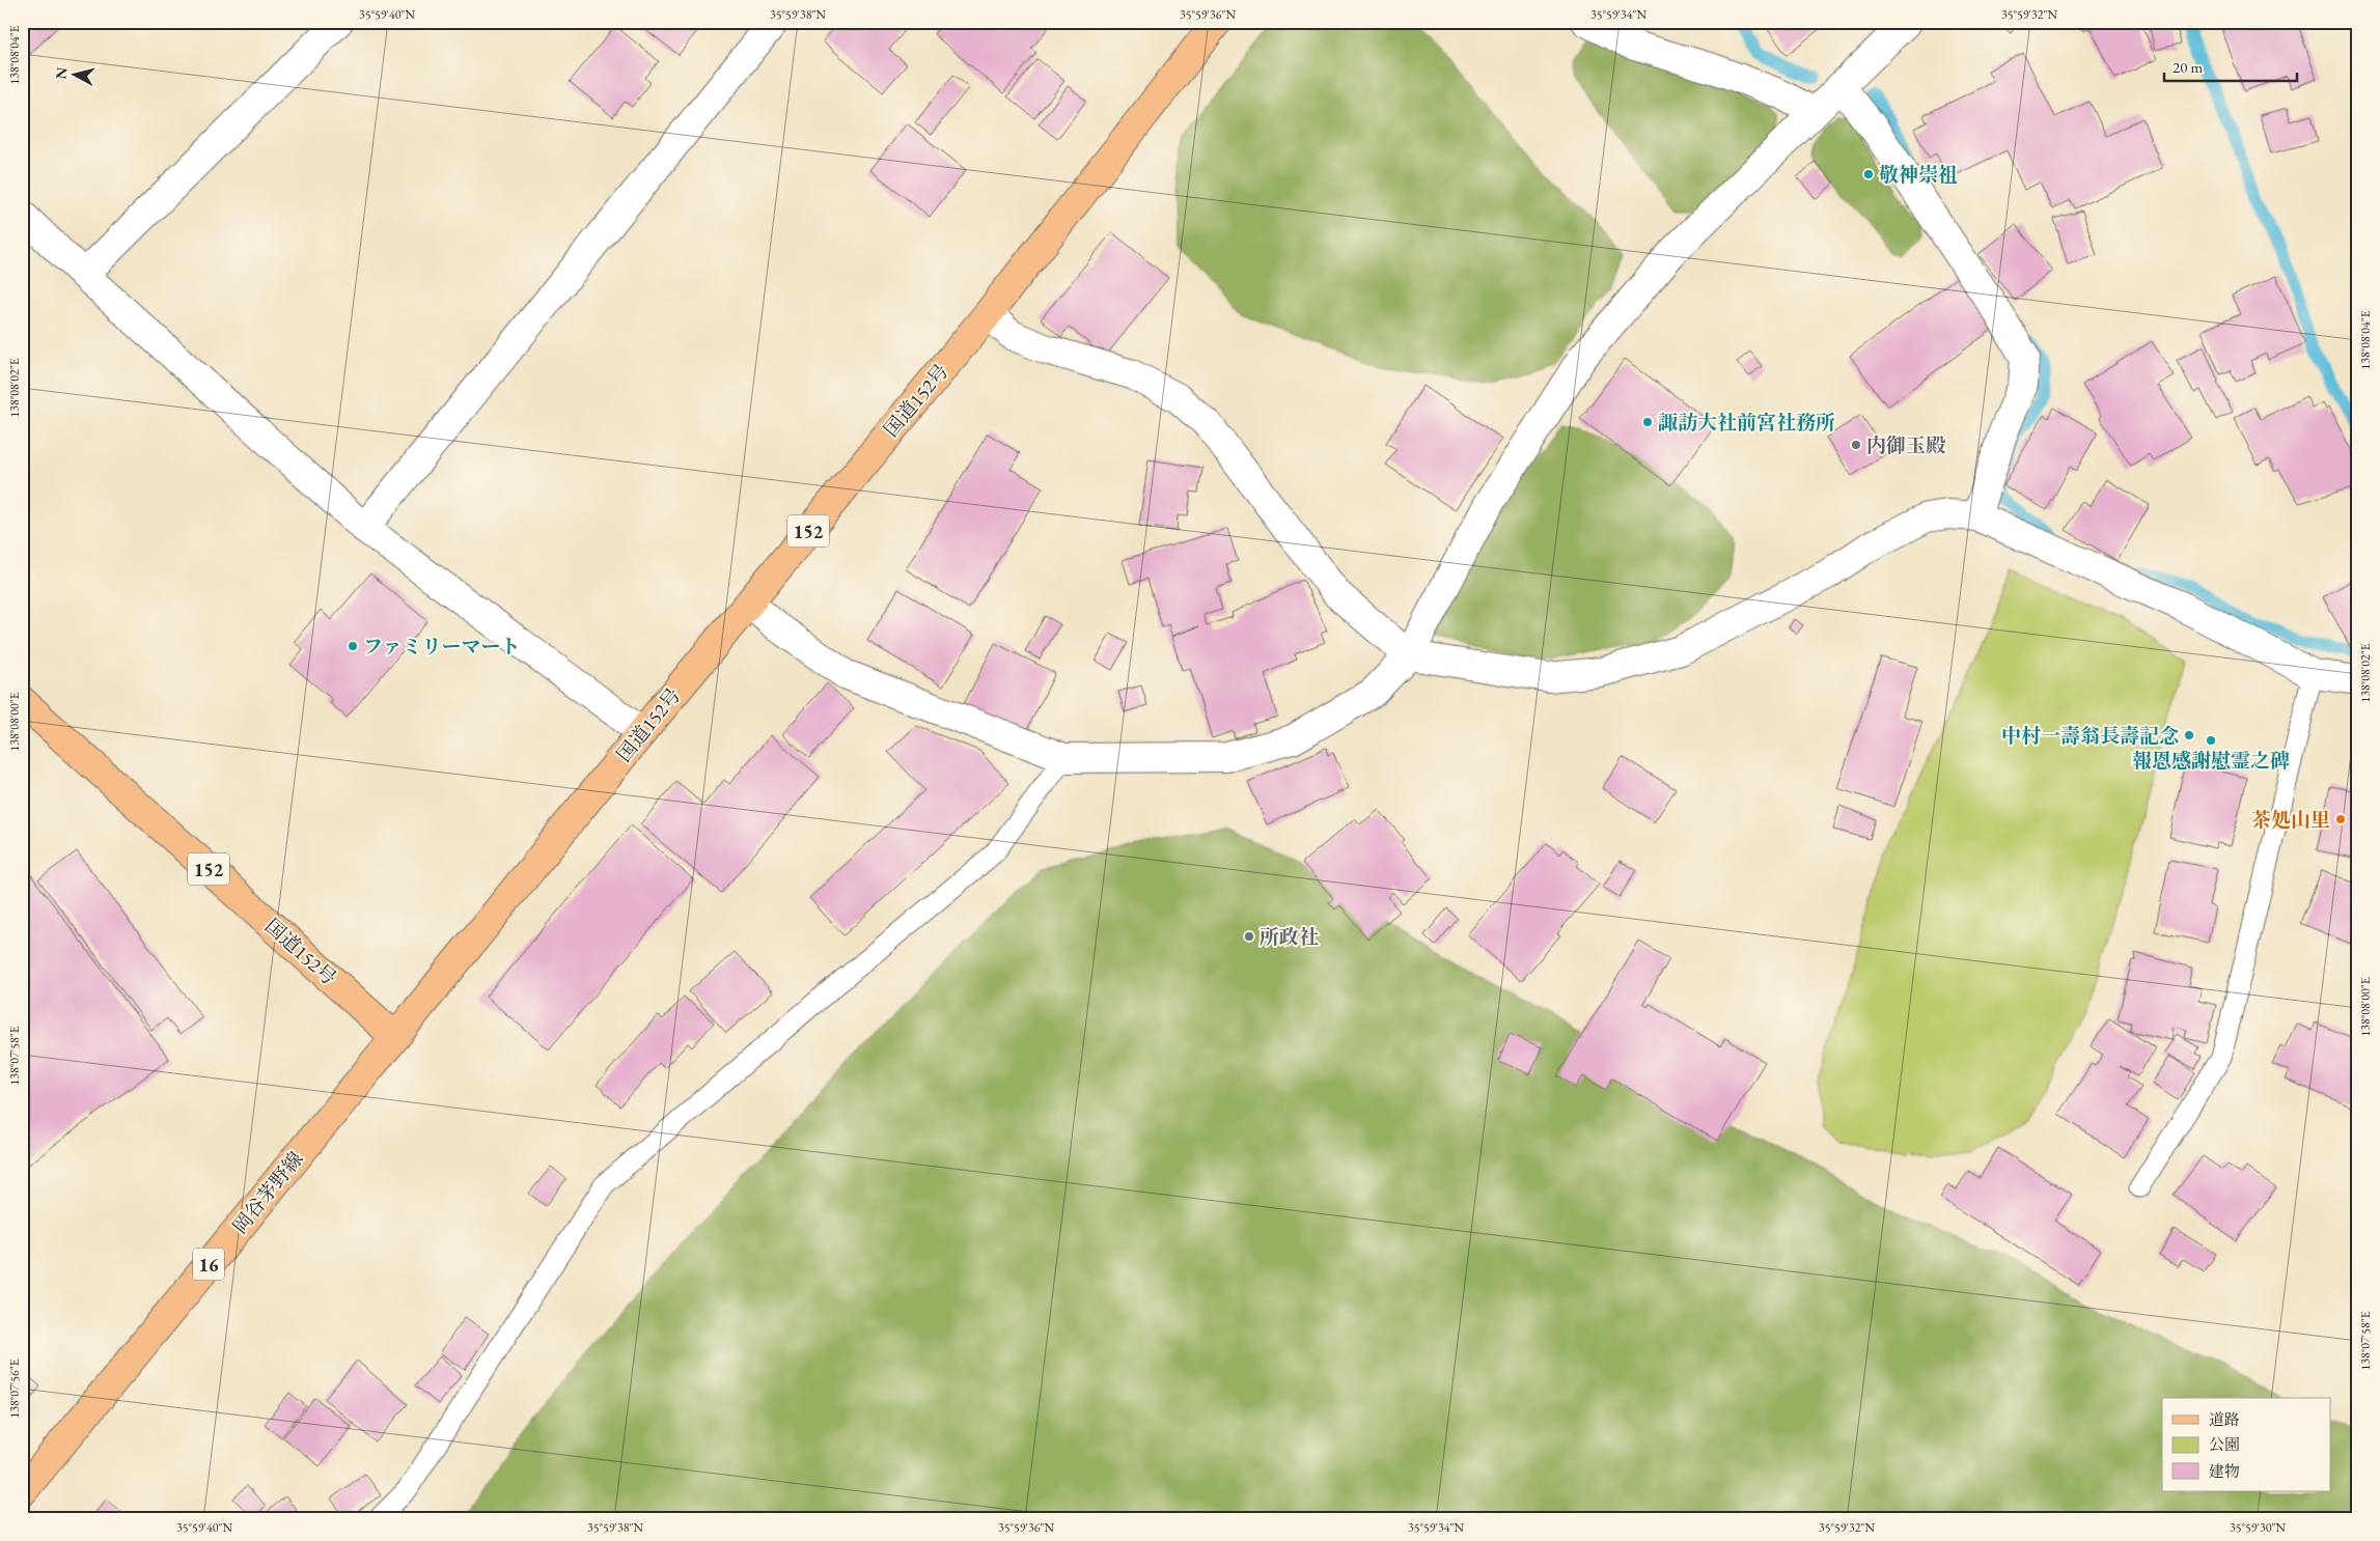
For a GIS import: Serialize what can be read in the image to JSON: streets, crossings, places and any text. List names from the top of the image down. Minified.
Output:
{"streets":{"main road":["国道152号","152","岡谷茅野線","16"]},"crossings":[["国道152号","岡谷茅野線"]],"places":["敬神崇祖","諏訪大社前宮社務所","内御玉殿","ファミリーマート","中村一壽翁長壽記念","報恩感謝慰霊之碑","茶処山里","所政社"],"legend":["道路","公園","建物"],"scale_bar":"20 m","north":"left","coordinates":["35°59'40\"N","35°59'38\"N","35°59'36\"N","35°59'34\"N","35°59'32\"N","138°08'04\"E","138°08'02\"E","138°08'00\"E","138°07'58\"E","138°07'56\"E","35°59'30\"N"]}
